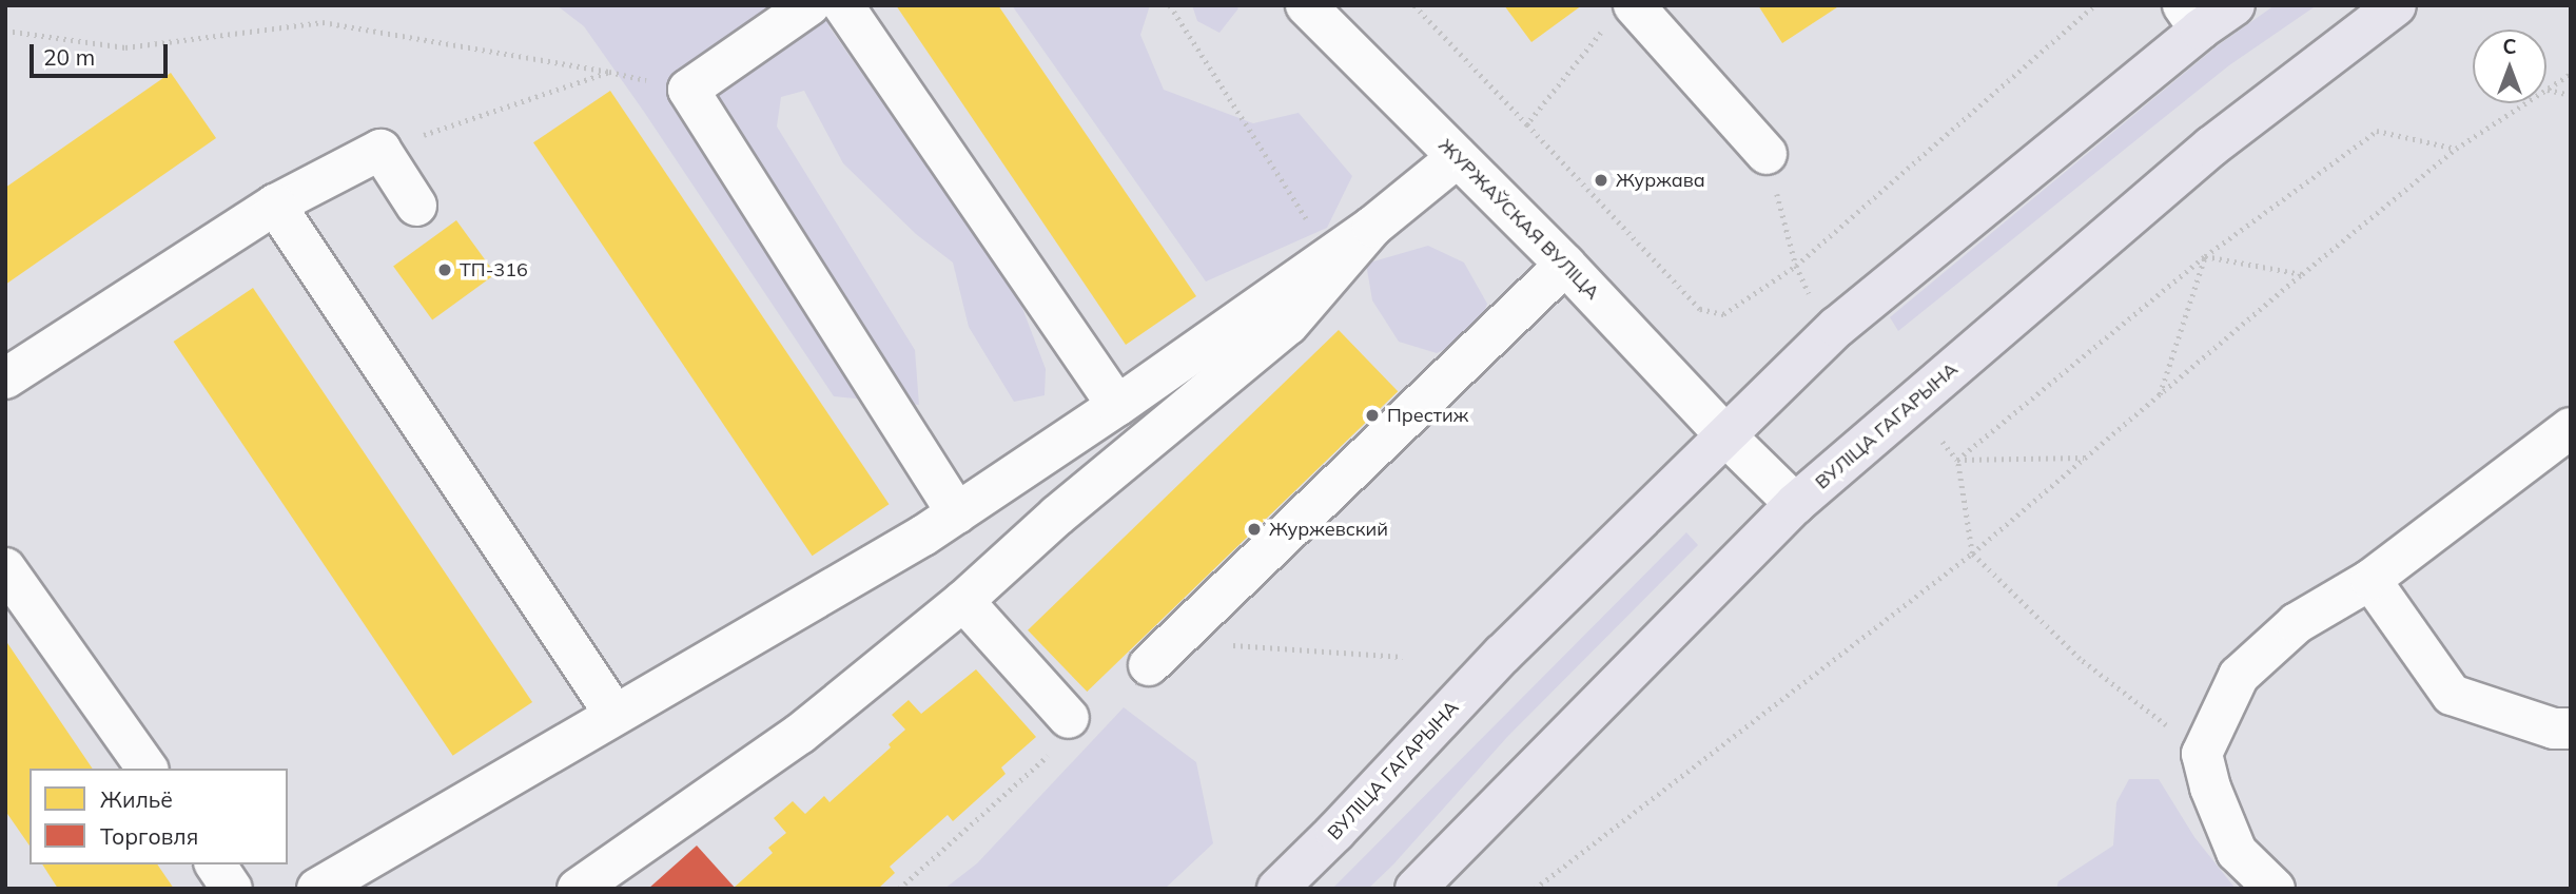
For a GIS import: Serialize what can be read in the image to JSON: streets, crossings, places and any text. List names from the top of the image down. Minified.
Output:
{"streets":{"main road":["ВУЛІЦА ГАГАРЫНА"],"street":["ЖУРЖАЎСКАЯ ВУЛІЦА"]},"crossings":[["ЖУРЖАЎСКАЯ ВУЛІЦА","ВУЛІЦА ГАГАРЫНА"]],"places":["Журжава","ТП-316","Престиж","Журжевский"],"legend":["Жильё","Торговля"],"scale_bar":"20 m","north":"top"}
